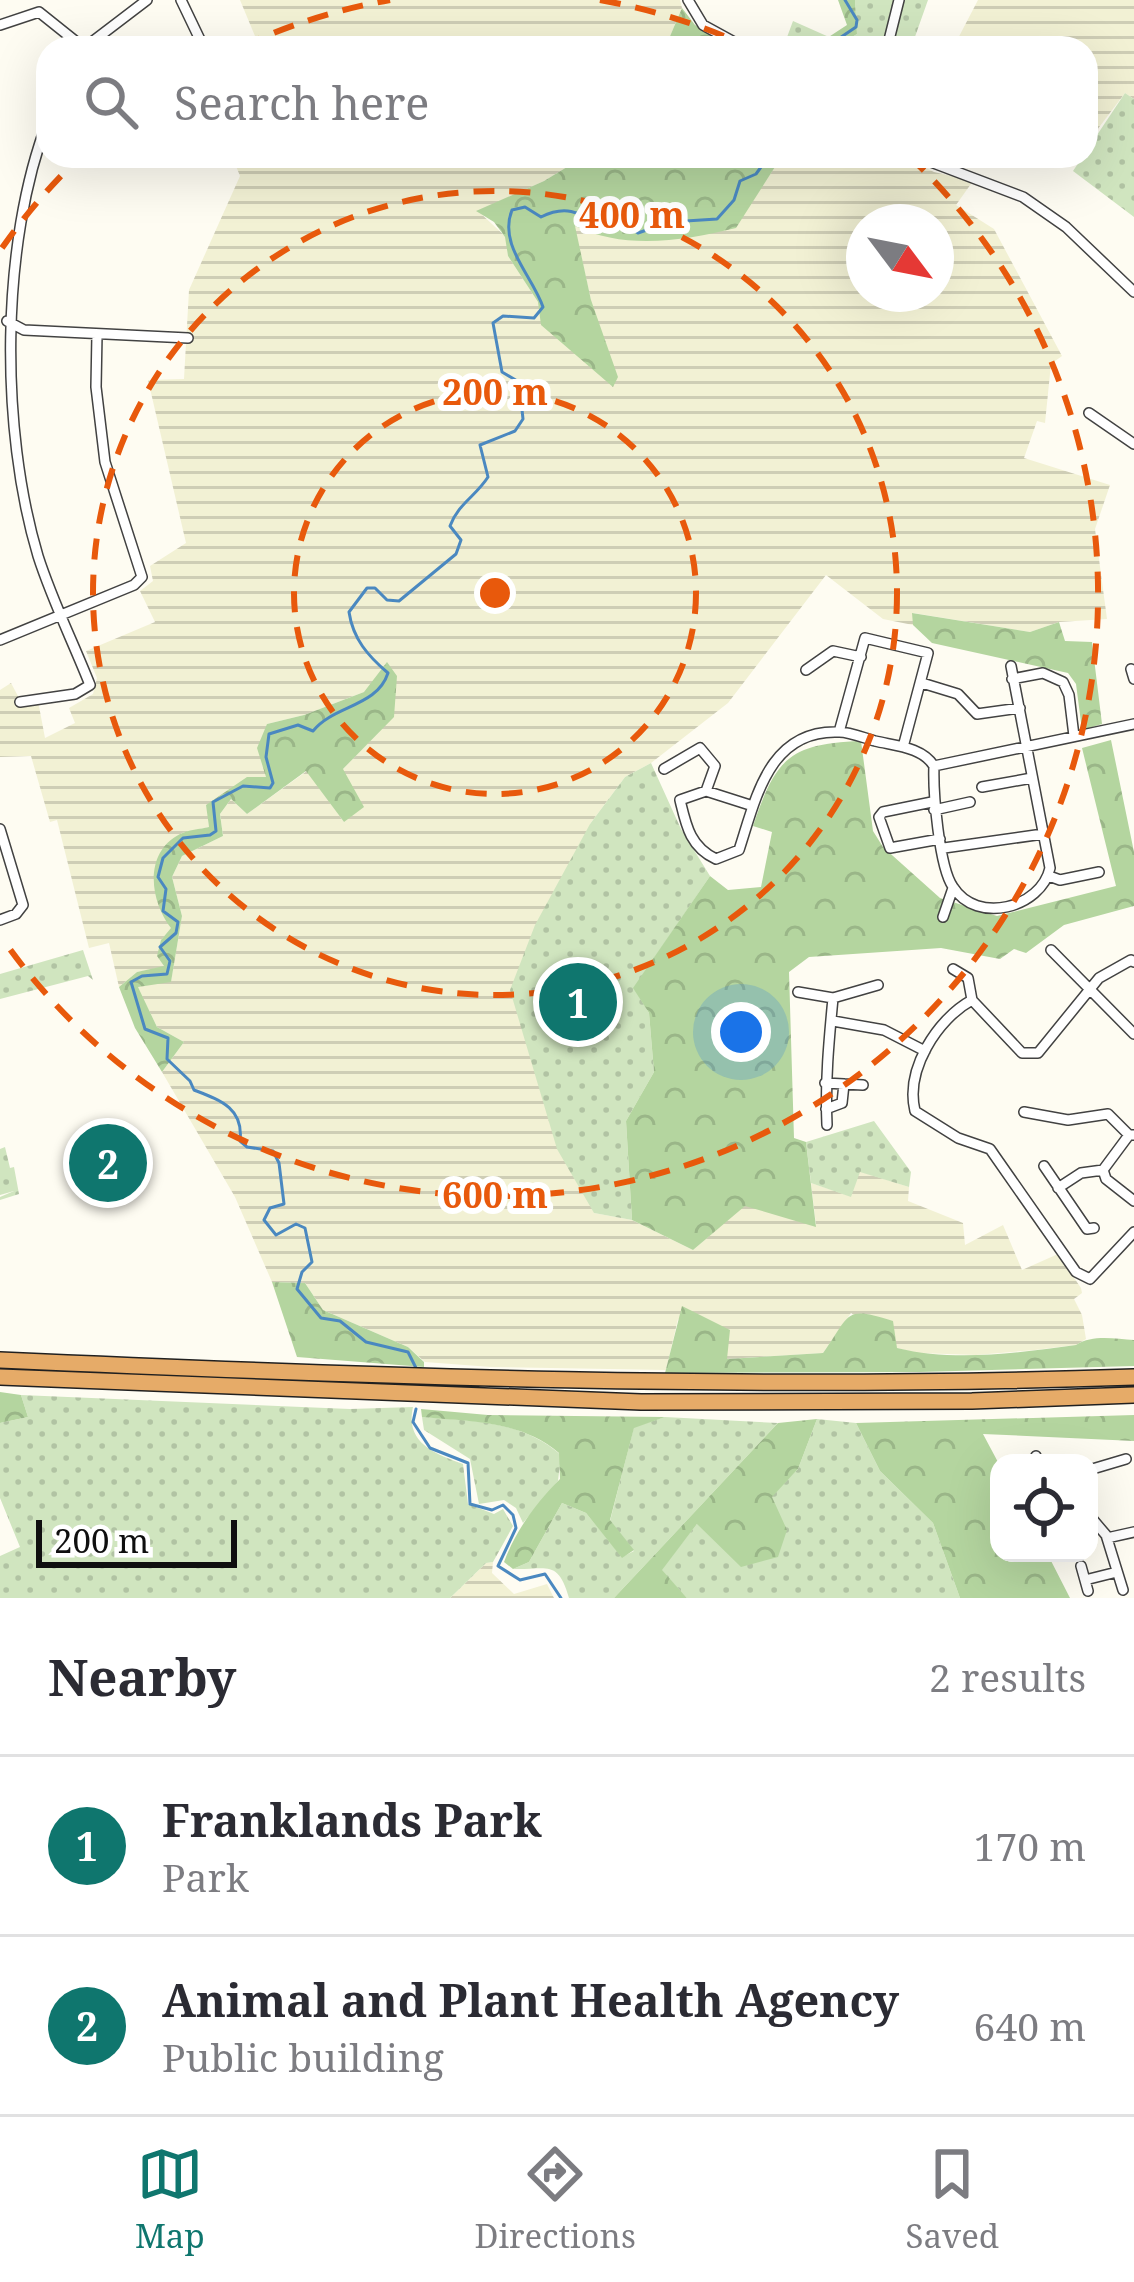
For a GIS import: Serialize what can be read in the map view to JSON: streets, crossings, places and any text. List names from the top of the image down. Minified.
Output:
{"scale_bar":"200 m","north":"bottom right","page":{"search":"Search here","pins":["1","2"],"scale":"200 m","heading":["Nearby","2 results"],"list":[{"mark":"1","name":"Franklands Park","note":"Park","value":"170 m"},{"mark":"2","name":"Animal and Plant Health Agency","note":"Public building","value":"640 m"}],"nav":["Map","Directions","Saved"]},"rings":["400 m","200 m","600 m"]}
